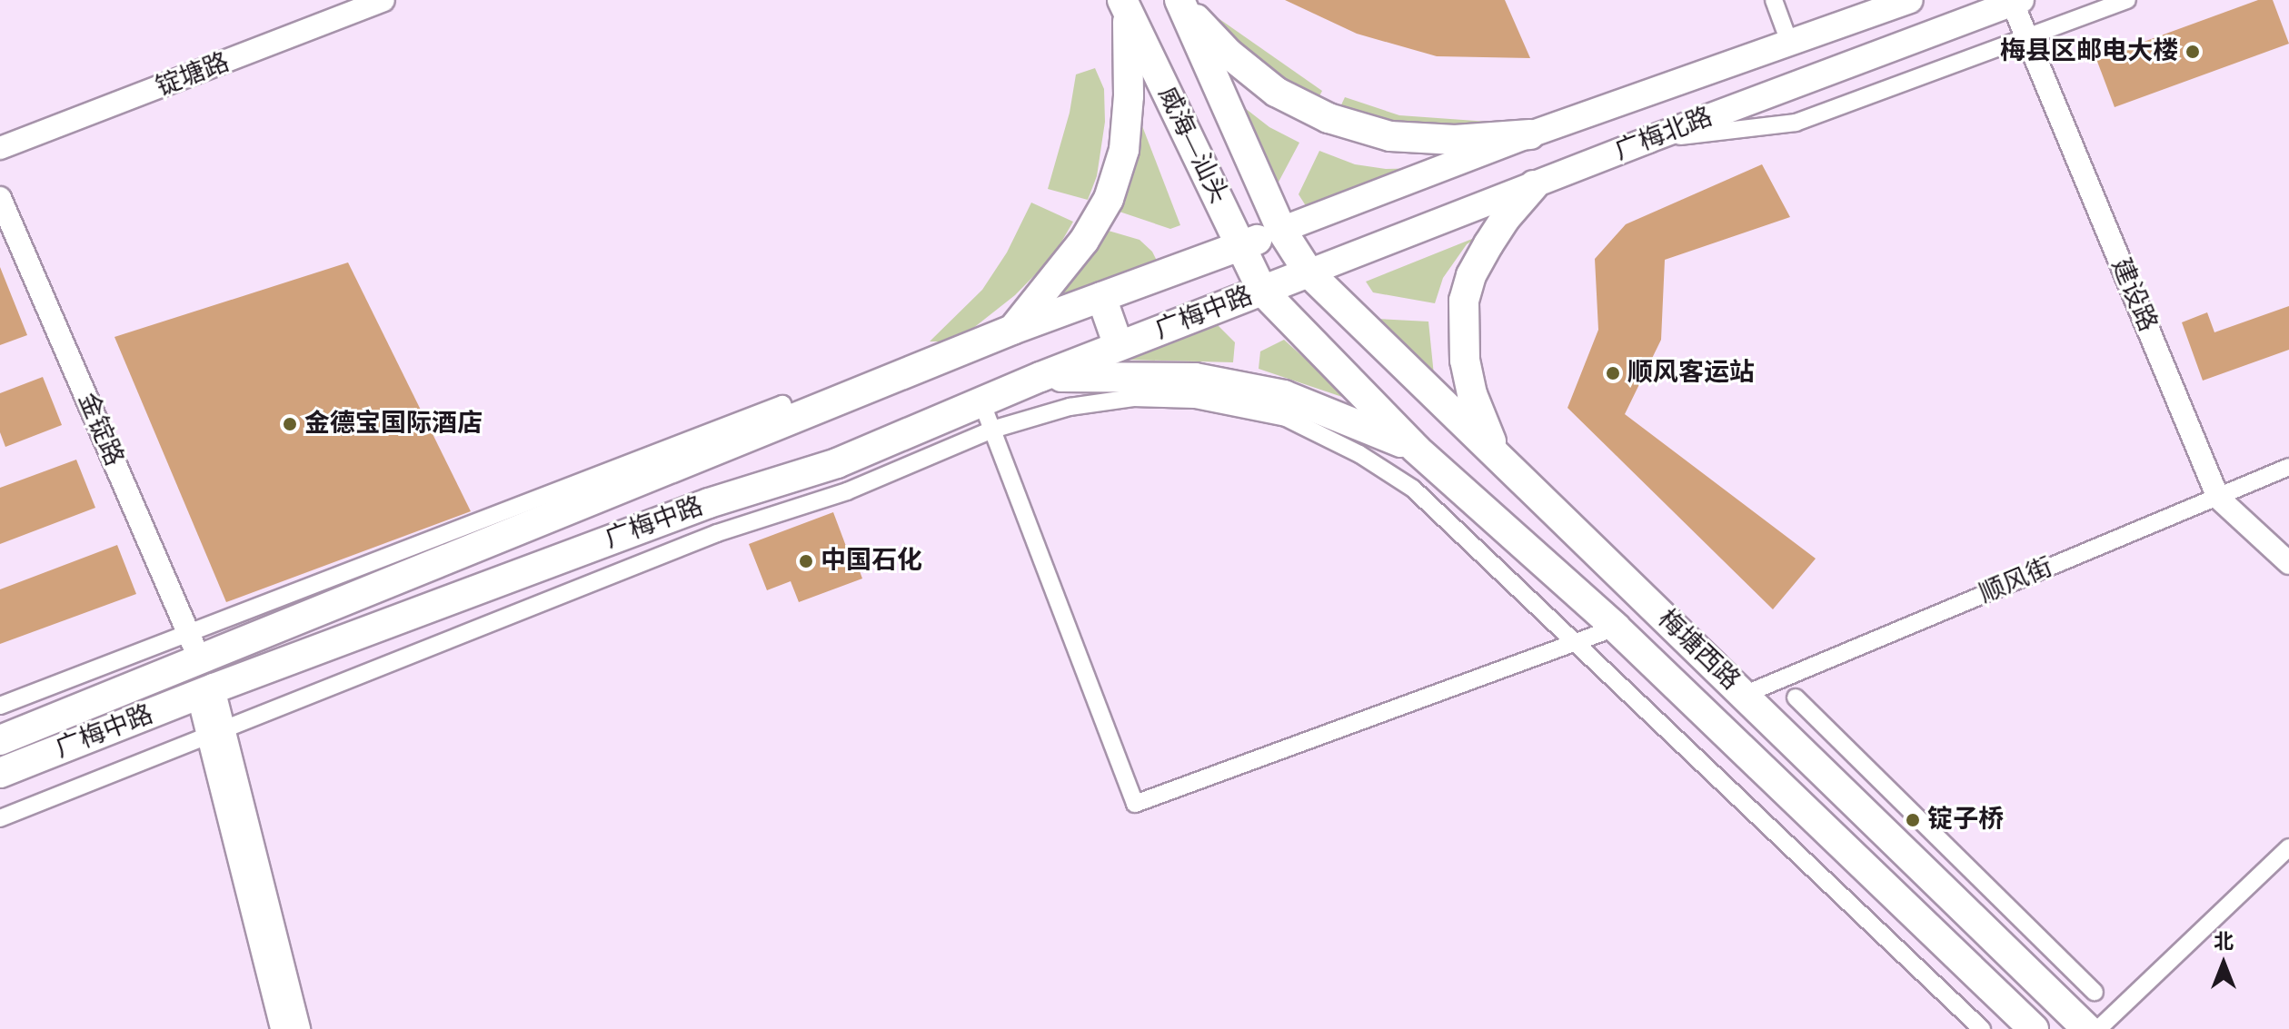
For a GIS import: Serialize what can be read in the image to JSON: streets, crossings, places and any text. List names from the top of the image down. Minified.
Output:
{"streets":{"highway":["威海—汕头","广梅中路","梅塘西路"],"main road":["广梅北路"],"street":["锭塘路","建设路","金锭路","顺风街"]},"crossings":[["广梅北路","威海—汕头"],["广梅北路","建设路"],["广梅北路","广梅中路"],["广梅北路","梅塘西路"],["威海—汕头","广梅中路"],["威海—汕头","梅塘西路"],["建设路","顺风街"],["广梅中路","金锭路"],["广梅中路","梅塘西路"],["顺风街","梅塘西路"]],"places":["梅县区邮电大楼","顺风客运站","金德宝国际酒店","中国石化","锭子桥"],"north":"top"}
